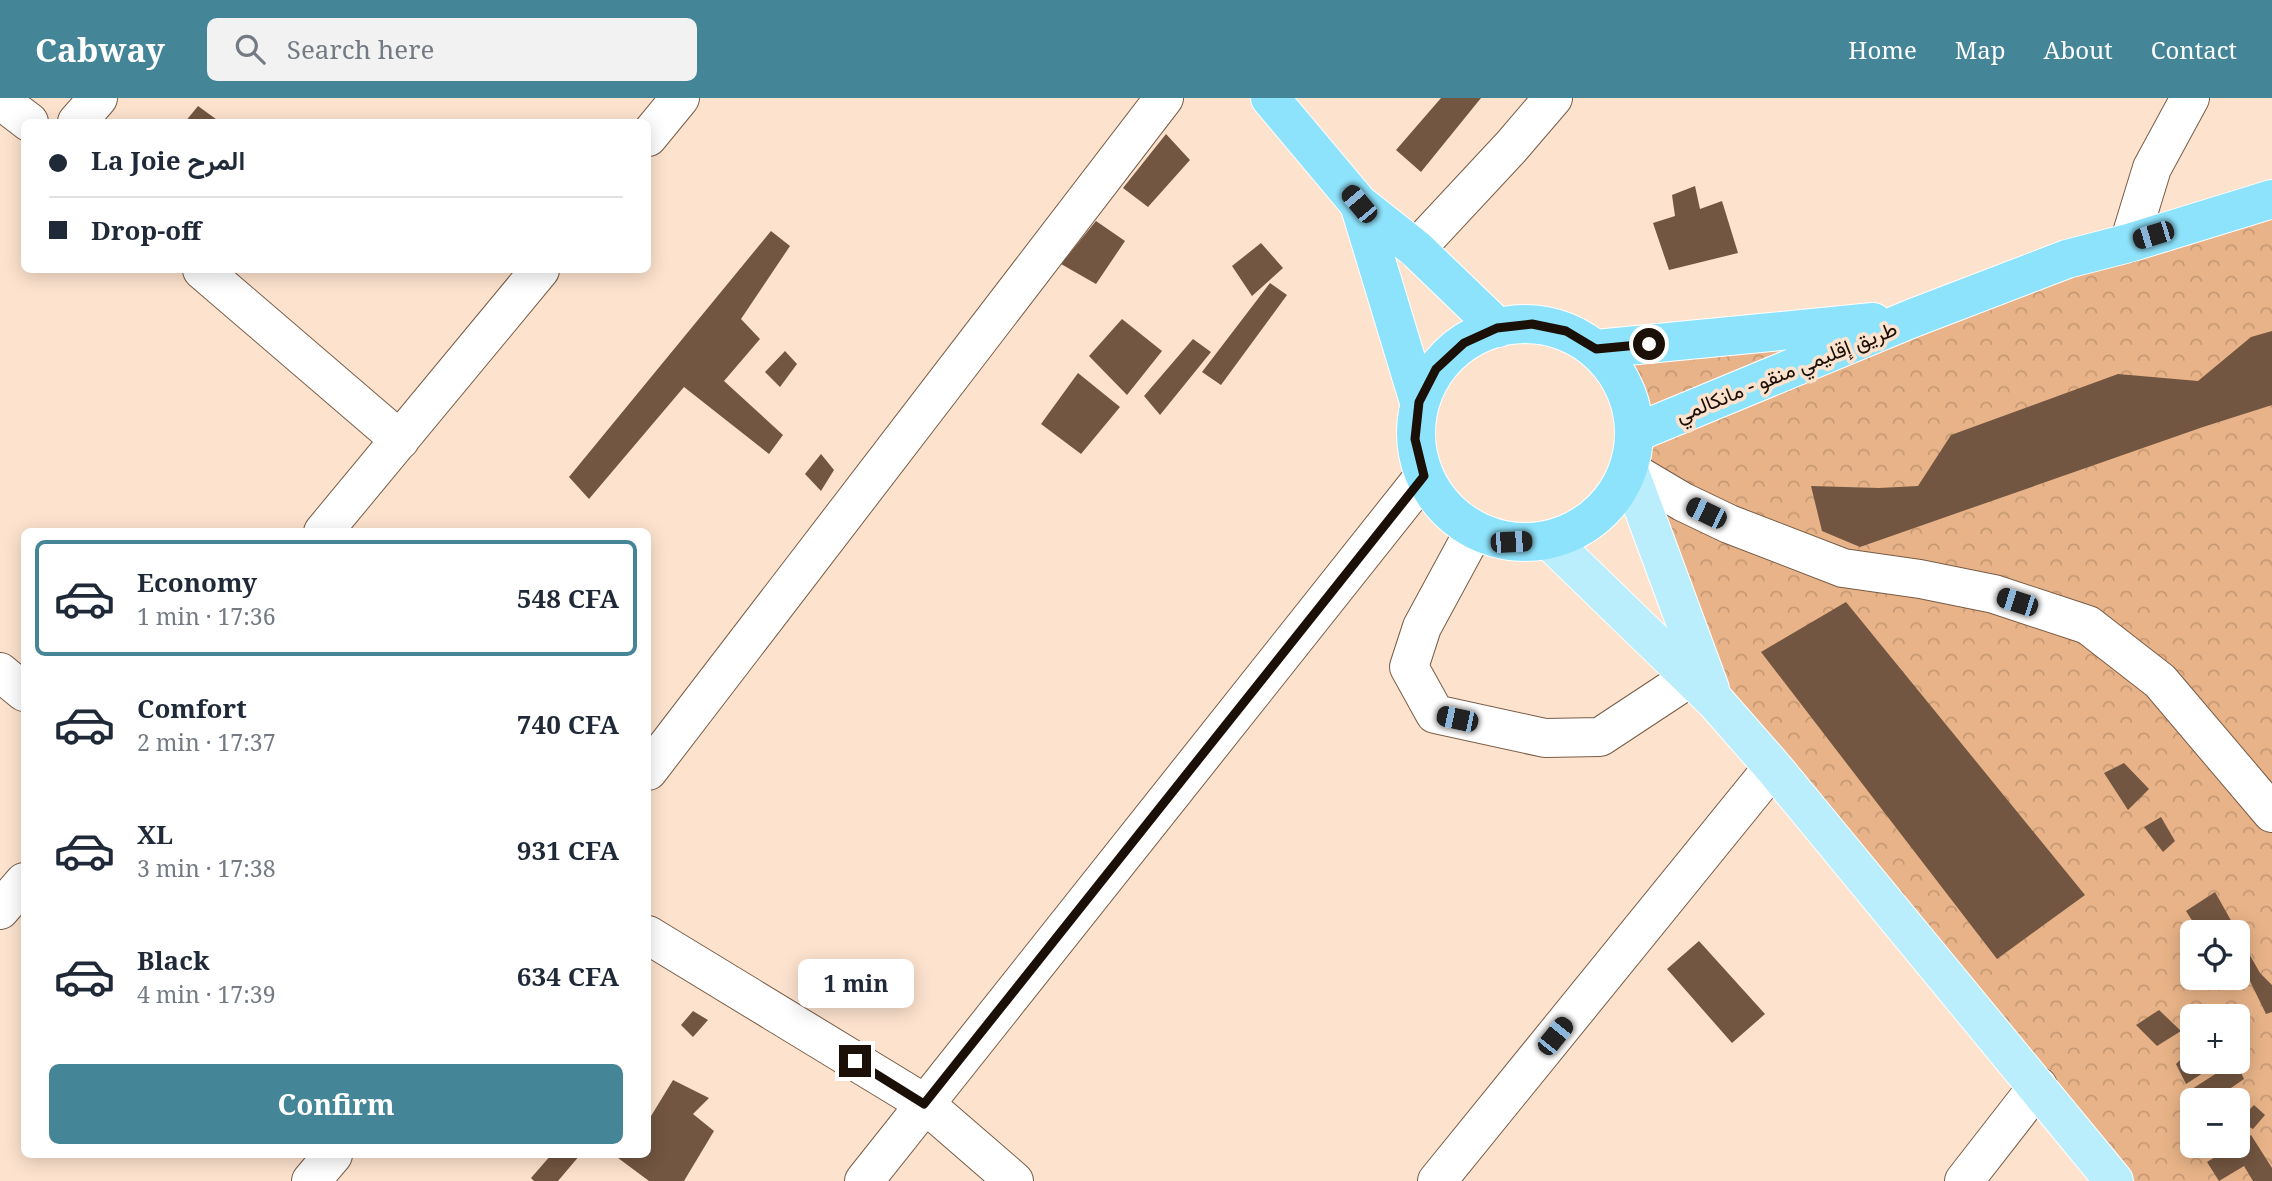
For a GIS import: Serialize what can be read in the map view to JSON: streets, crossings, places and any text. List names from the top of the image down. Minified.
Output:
{"streets":{"highway":["طريق إقليمي منقو - مانكالمي"]},"page":{"header":"Cabway","search":"Search here","nav":["Home","Map","About","Contact"],"banner":["La Joie المرح","Drop-off"],"list":[{"name":"Economy","note":"1 min · 17:36","value":"548 CFA"},{"name":"Comfort","note":"2 min · 17:37","value":"740 CFA"},{"name":"XL","note":"3 min · 17:38","value":"931 CFA"},{"name":"Black","note":"4 min · 17:39","value":"634 CFA"}],"map_buttons":["+","−"],"bubble":"1 min","buttons":"Confirm"}}
